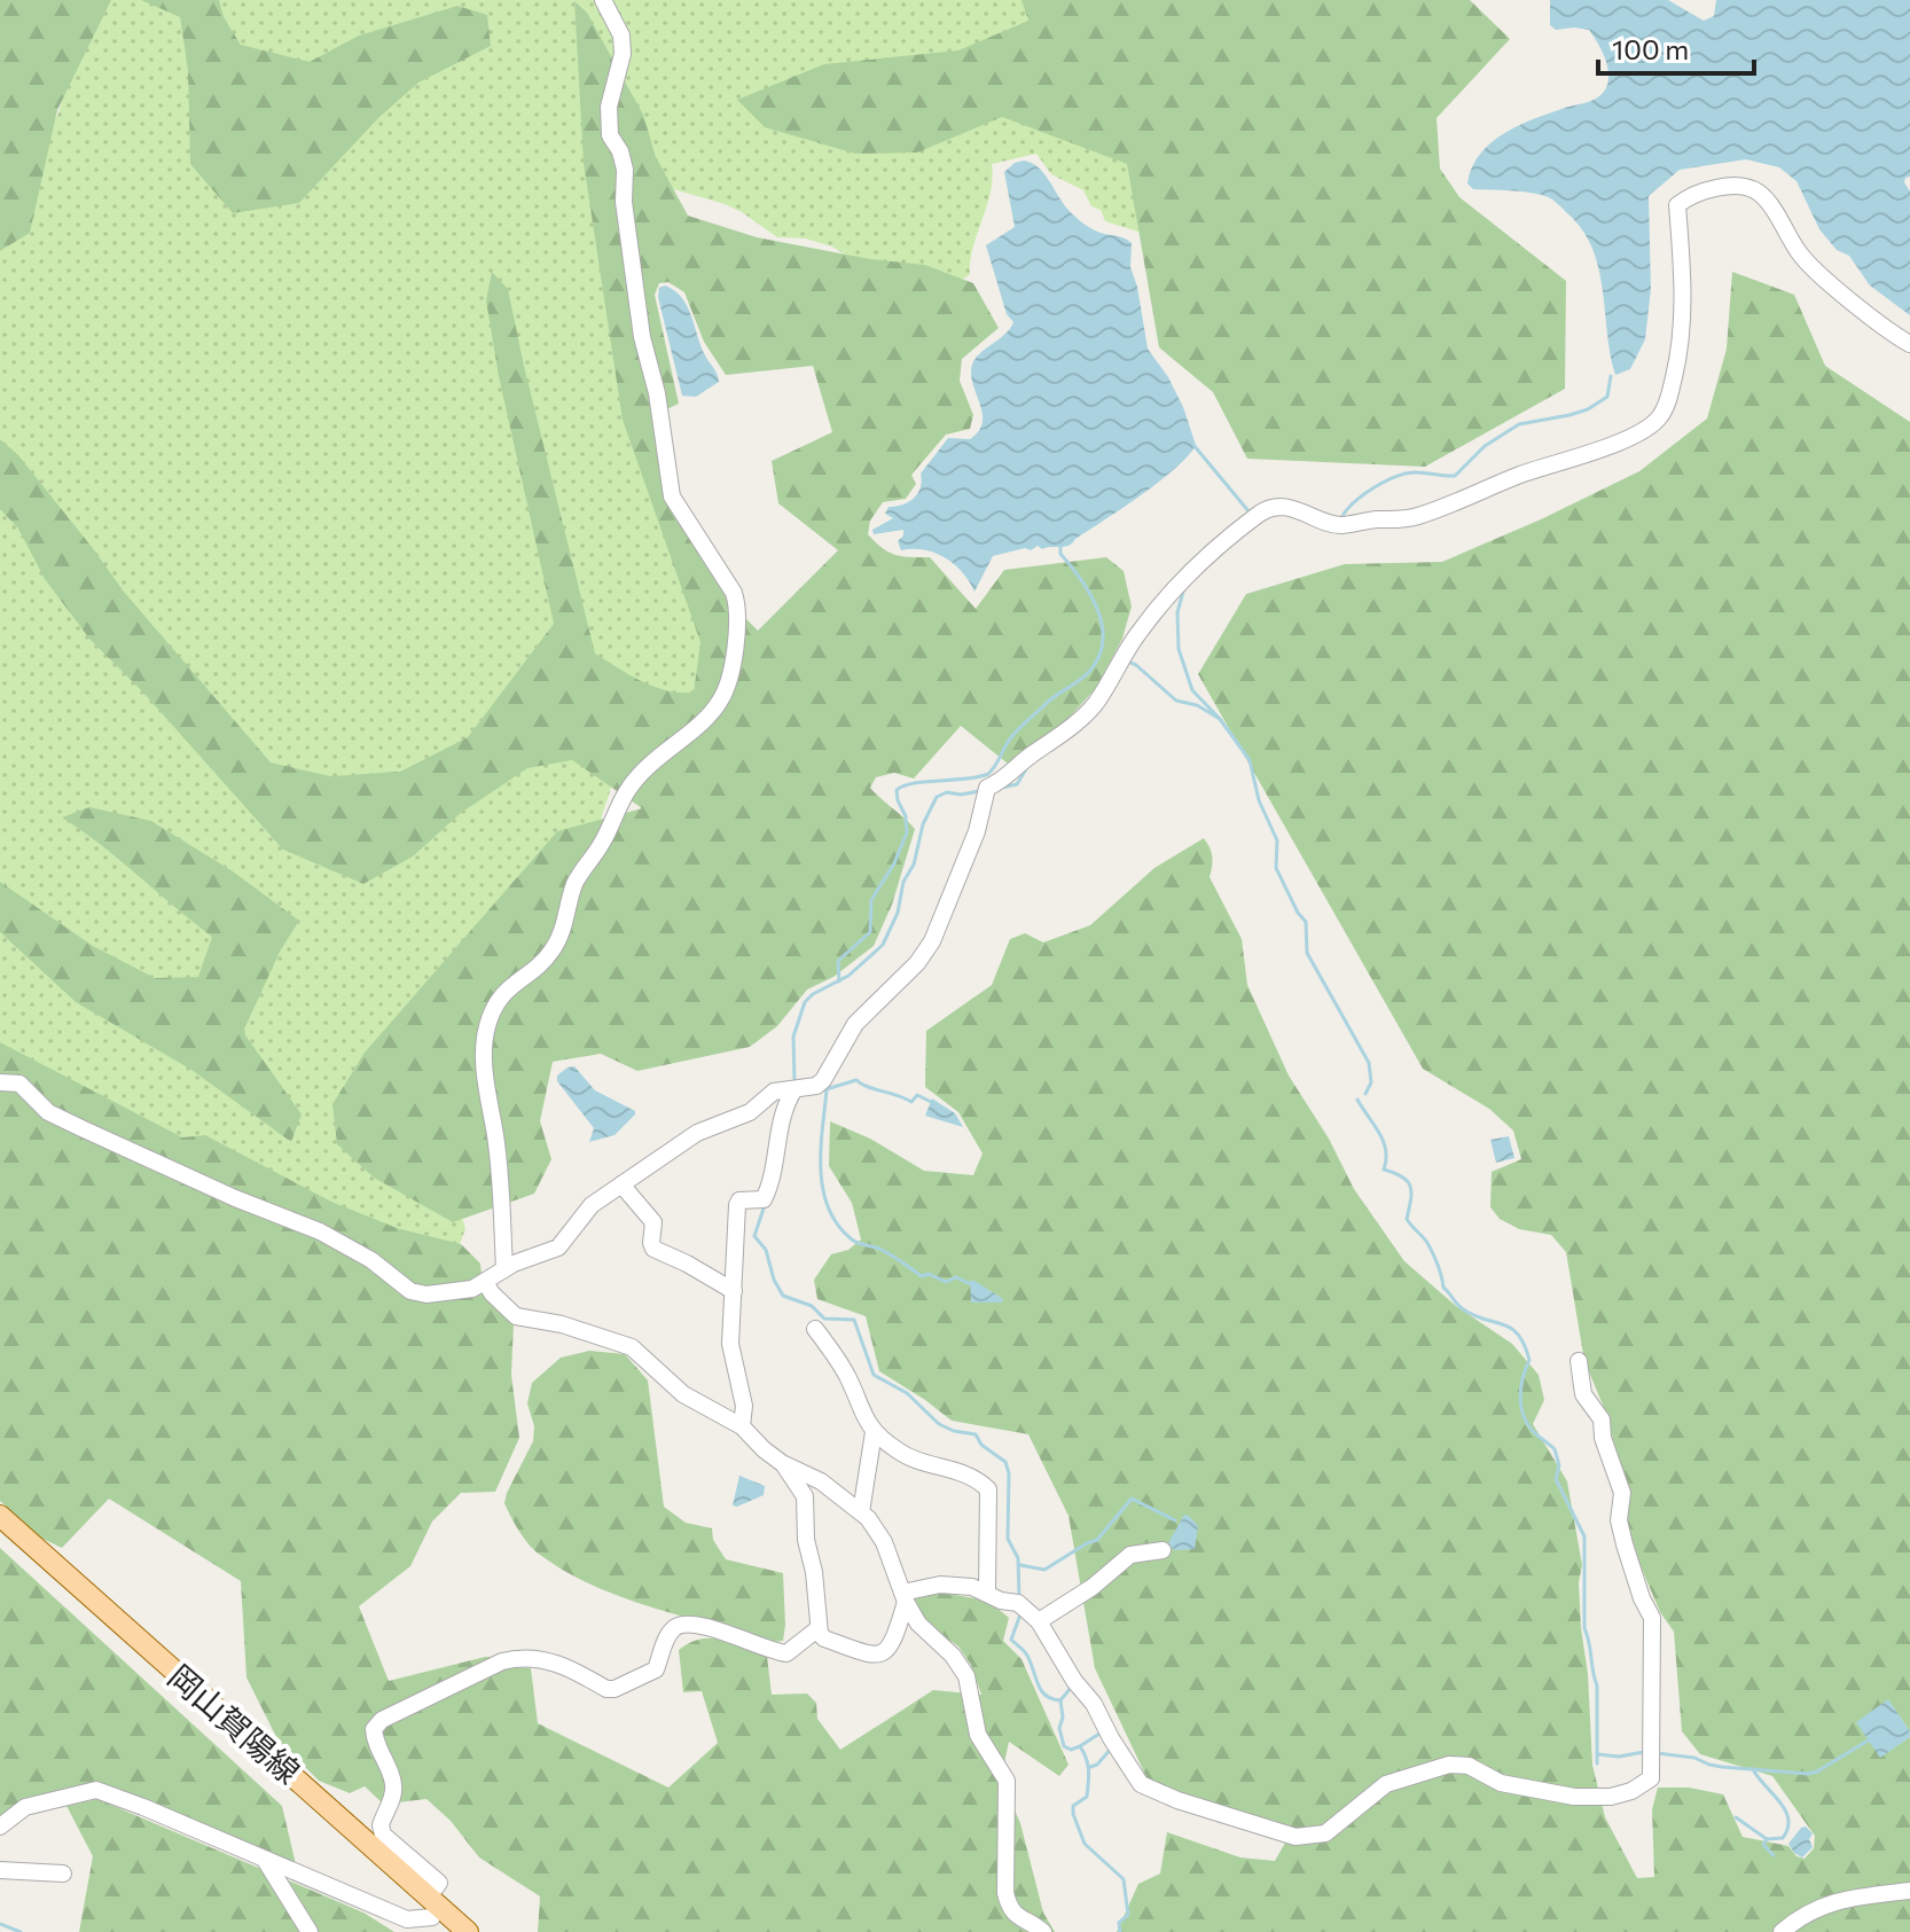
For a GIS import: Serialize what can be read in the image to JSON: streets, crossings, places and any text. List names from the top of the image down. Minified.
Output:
{"streets":{"main road":["岡山賀陽線"]},"scale_bar":"100 m"}
